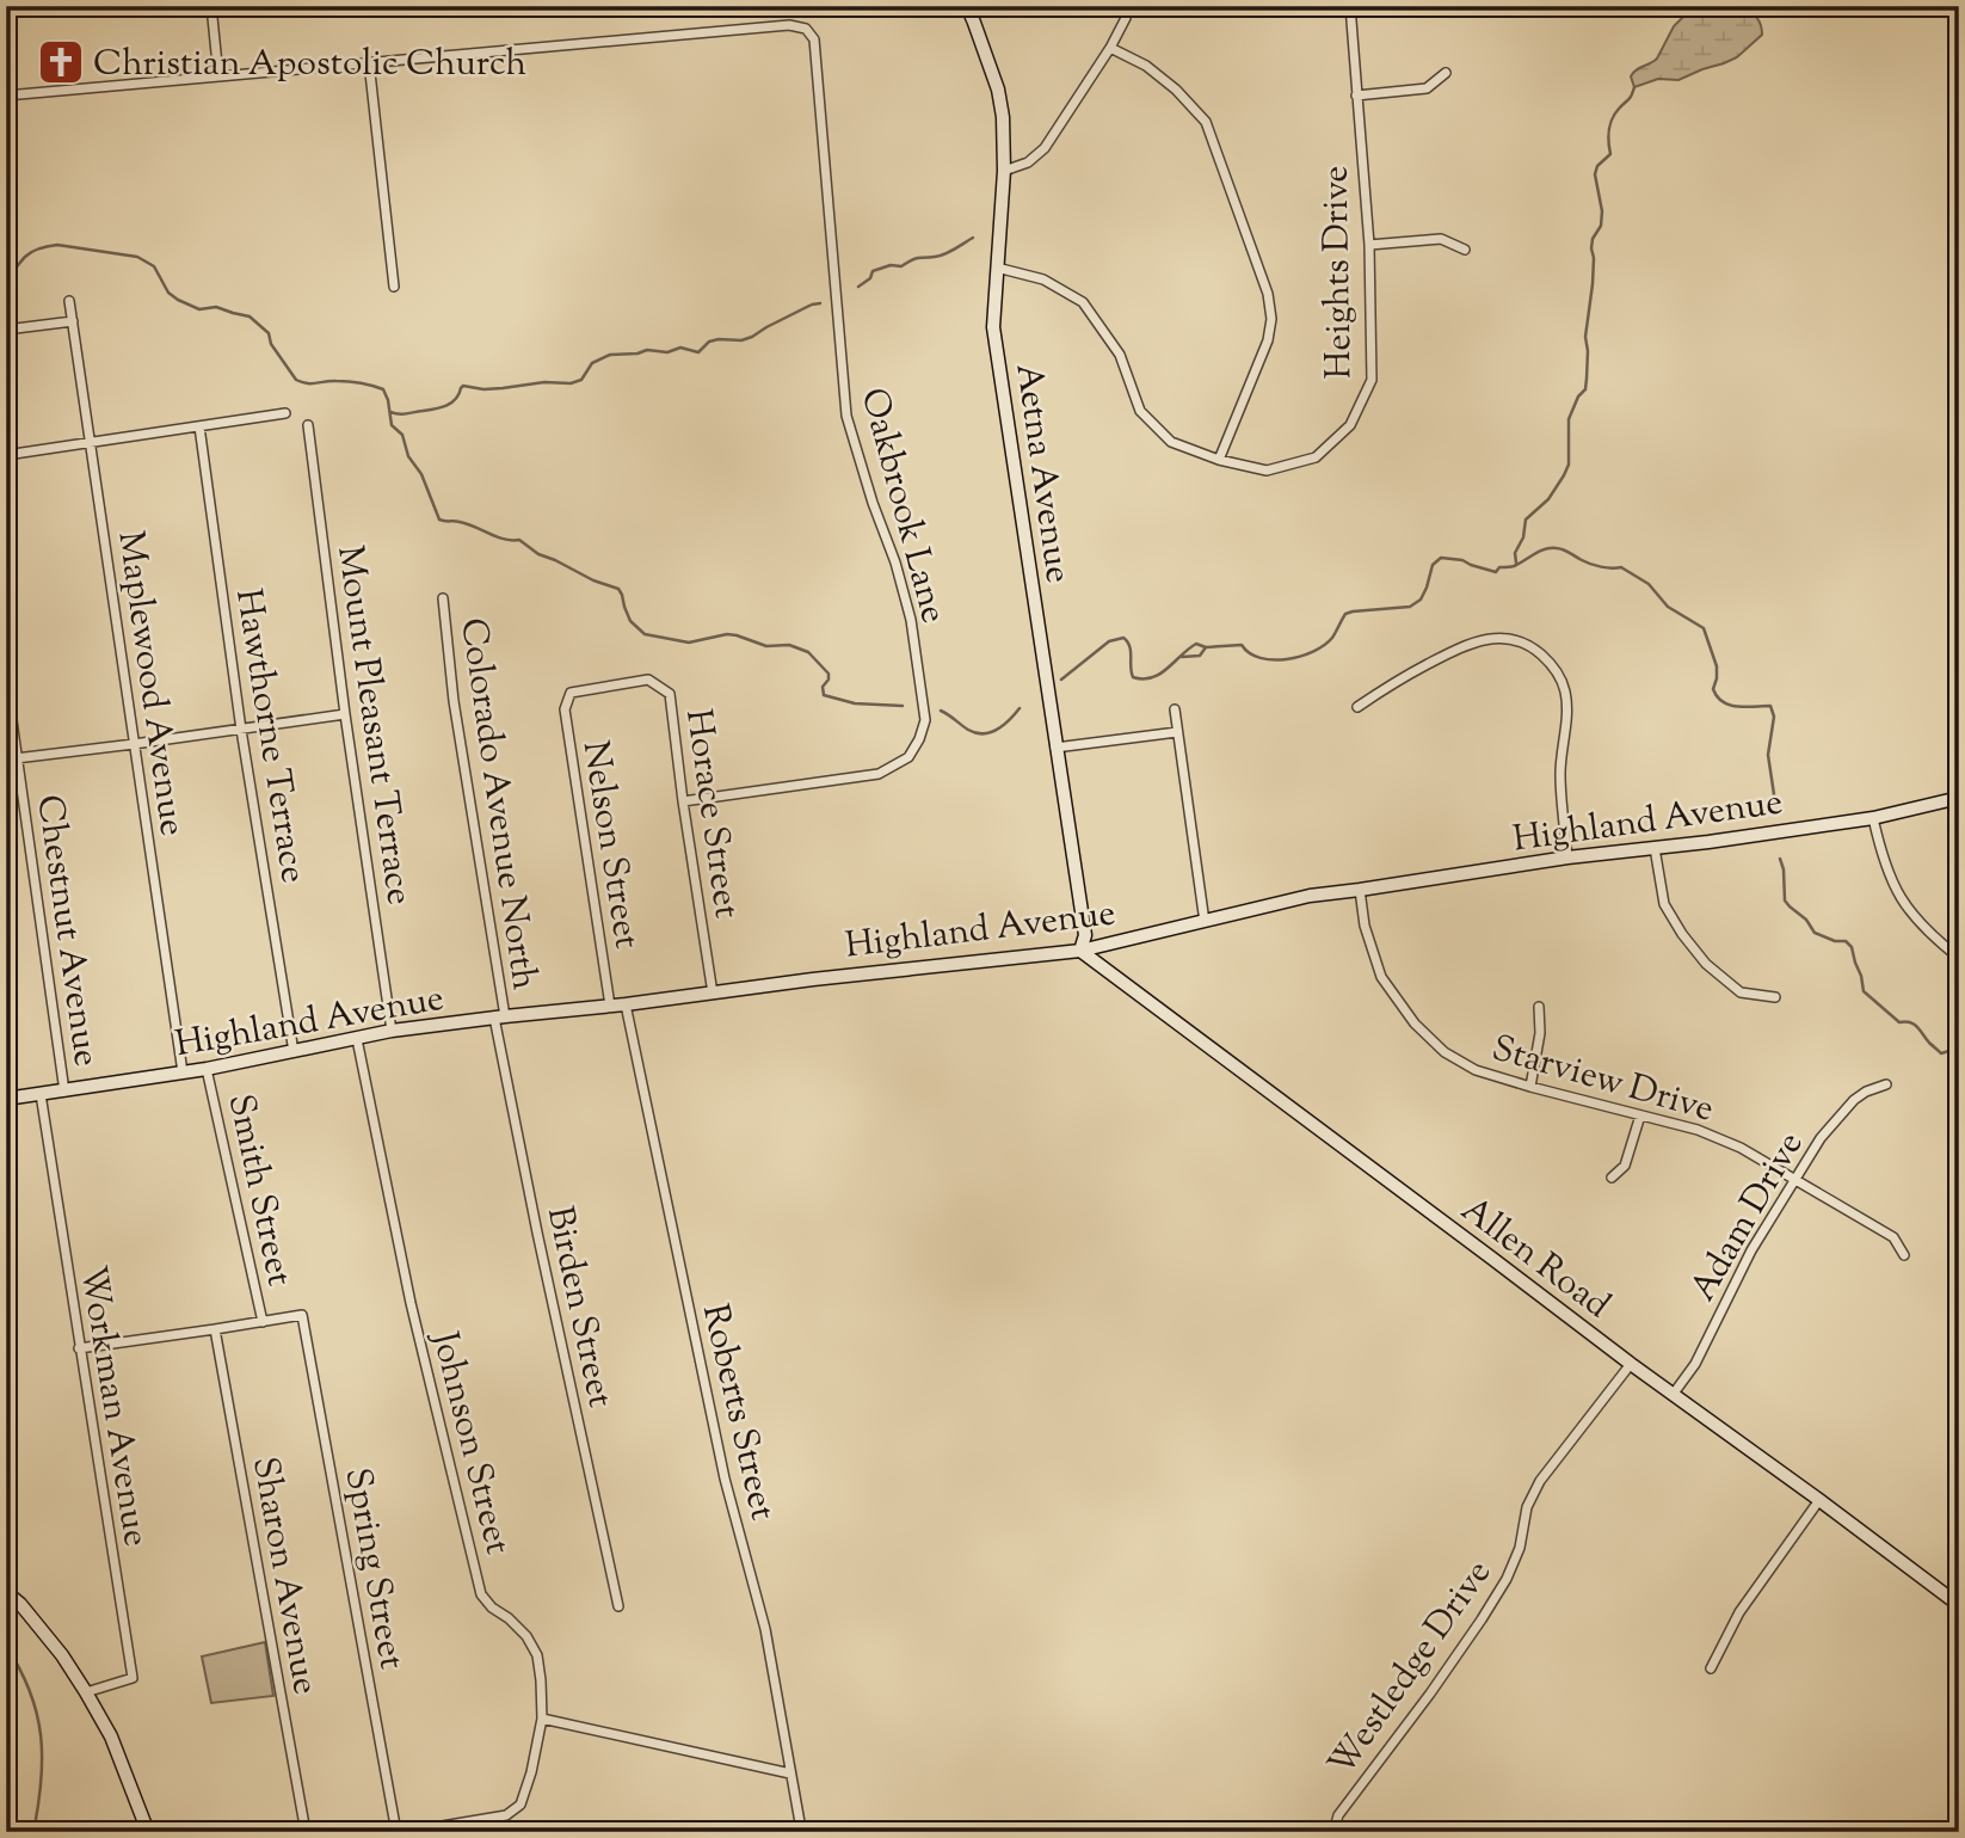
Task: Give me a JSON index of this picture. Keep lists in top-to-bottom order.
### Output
{
  "streets": {
    "street": [
      "Heights Drive",
      "Aetna Avenue",
      "Oakbrook Lane",
      "Maplewood Avenue",
      "Mount Pleasant Terrace",
      "Hawthorne Terrace",
      "Colorado Avenue North",
      "Horace Street",
      "Highland Avenue",
      "Nelson Street",
      "Chestnut Avenue",
      "Starview Drive",
      "Smith Street",
      "Adam Drive",
      "Allen Road",
      "Birden Street",
      "Workman Avenue",
      "Roberts Street",
      "Johnson Street",
      "Spring Street",
      "Sharon Avenue",
      "Westledge Drive"
    ]
  },
  "crossings": [
    ["Heights Drive", "Aetna Avenue"],
    ["Aetna Avenue", "Highland Avenue"],
    ["Aetna Avenue", "Allen Road"],
    ["Oakbrook Lane", "Horace Street"],
    ["Maplewood Avenue", "Highland Avenue"],
    ["Mount Pleasant Terrace", "Highland Avenue"],
    ["Hawthorne Terrace", "Highland Avenue"],
    ["Colorado Avenue North", "Highland Avenue"],
    ["Colorado Avenue North", "Birden Street"],
    ["Horace Street", "Highland Avenue"],
    ["Horace Street", "Nelson Street"],
    ["Highland Avenue", "Nelson Street"],
    ["Highland Avenue", "Chestnut Avenue"],
    ["Highland Avenue", "Starview Drive"],
    ["Highland Avenue", "Smith Street"],
    ["Highland Avenue", "Allen Road"],
    ["Highland Avenue", "Birden Street"],
    ["Highland Avenue", "Workman Avenue"],
    ["Highland Avenue", "Roberts Street"],
    ["Highland Avenue", "Johnson Street"],
    ["Starview Drive", "Adam Drive"],
    ["Smith Street", "Spring Street"],
    ["Adam Drive", "Allen Road"],
    ["Allen Road", "Westledge Drive"]
  ],
  "places": {
    "church": ["Christian Apostolic Church"]
  }
}
